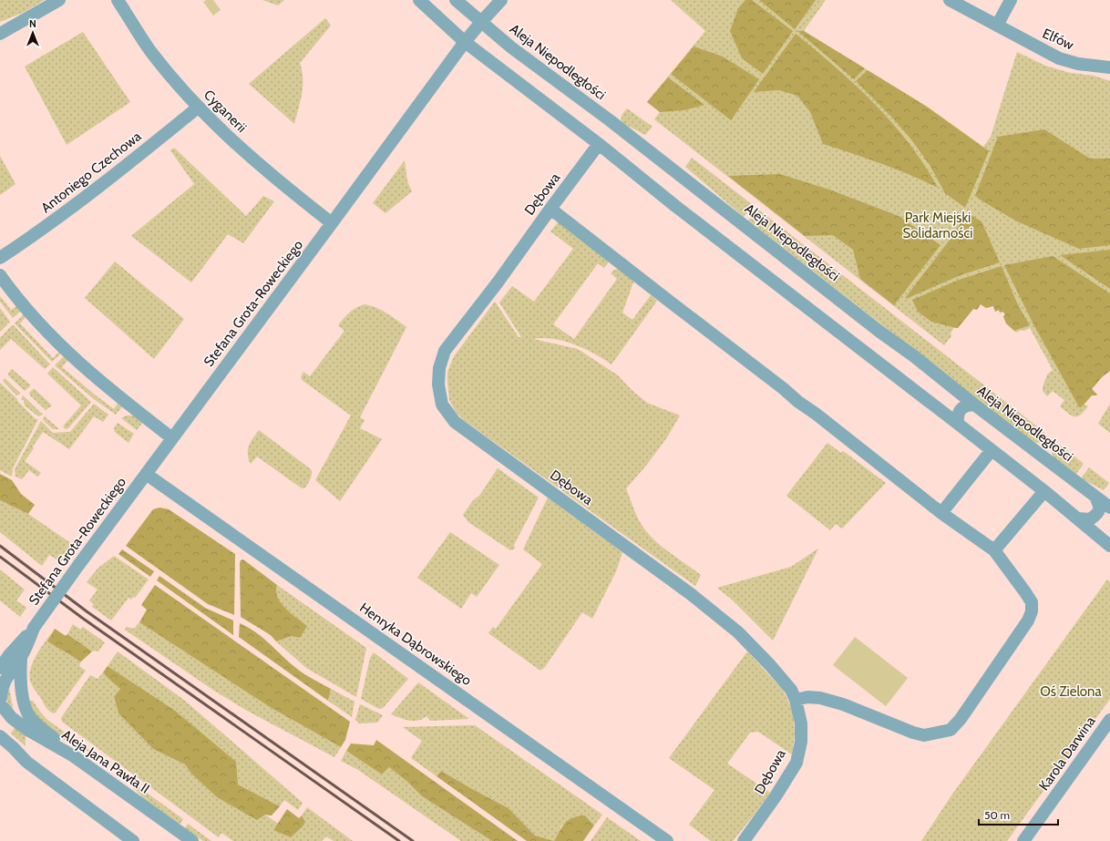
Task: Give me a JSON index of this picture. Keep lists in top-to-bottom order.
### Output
{
  "streets": {
    "street": [
      "Elfów",
      "Aleja Niepodległości",
      "Cyganerii",
      "Antoniego Czechowa",
      "Dębowa",
      "Stefana Grota-Roweckiego",
      "Henryka Dąbrowskiego",
      "Karola Darwina",
      "Aleja Jana Pawła II"
    ]
  },
  "crossings": [
    ["Aleja Niepodległości", "Stefana Grota-Roweckiego"],
    ["Cyganerii", "Antoniego Czechowa"],
    ["Cyganerii", "Stefana Grota-Roweckiego"],
    ["Stefana Grota-Roweckiego", "Henryka Dąbrowskiego"],
    ["Stefana Grota-Roweckiego", "Aleja Jana Pawła II"]
  ],
  "parks": ["Park Miejski Solidarności", "Oś Zielona"],
  "scale_bar": "50 m",
  "north": "top"
}
